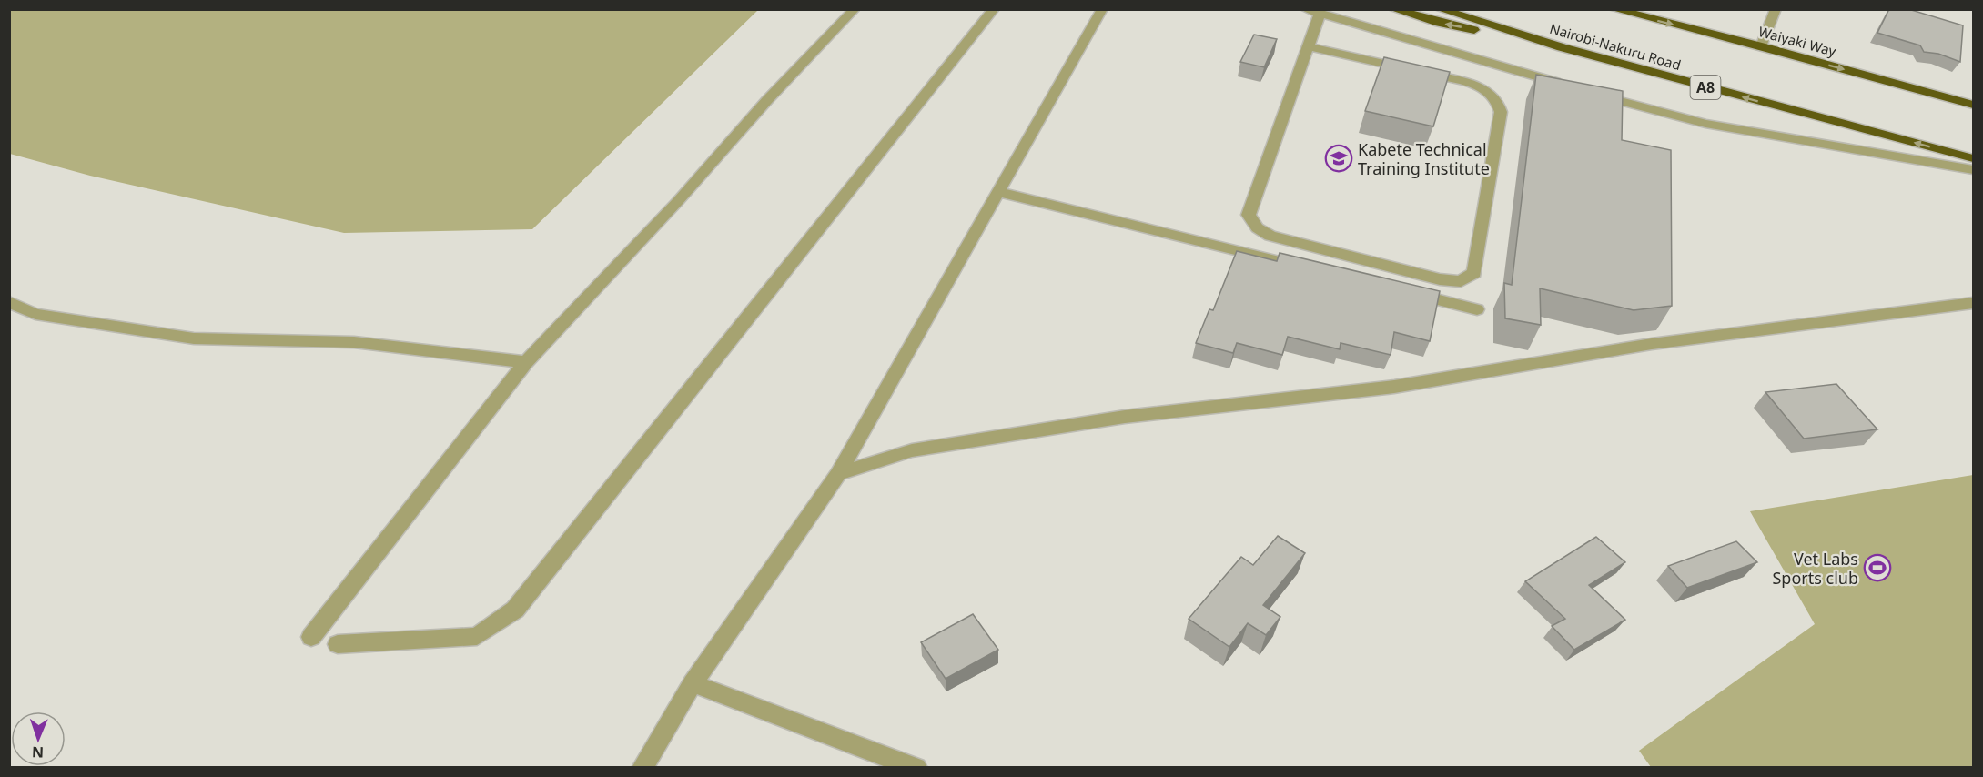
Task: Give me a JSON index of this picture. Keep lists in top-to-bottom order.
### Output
{
  "streets": {
    "highway": ["Waiyaki Way", "Nairobi-Nakuru Road", "A8"]
  },
  "one_way": ["Waiyaki Way", "Nairobi-Nakuru Road"],
  "places": {
    "school or university": ["Kabete Technical Training Institute"],
    "sports": ["Vet Labs Sports club"]
  },
  "north": "bottom"
}
